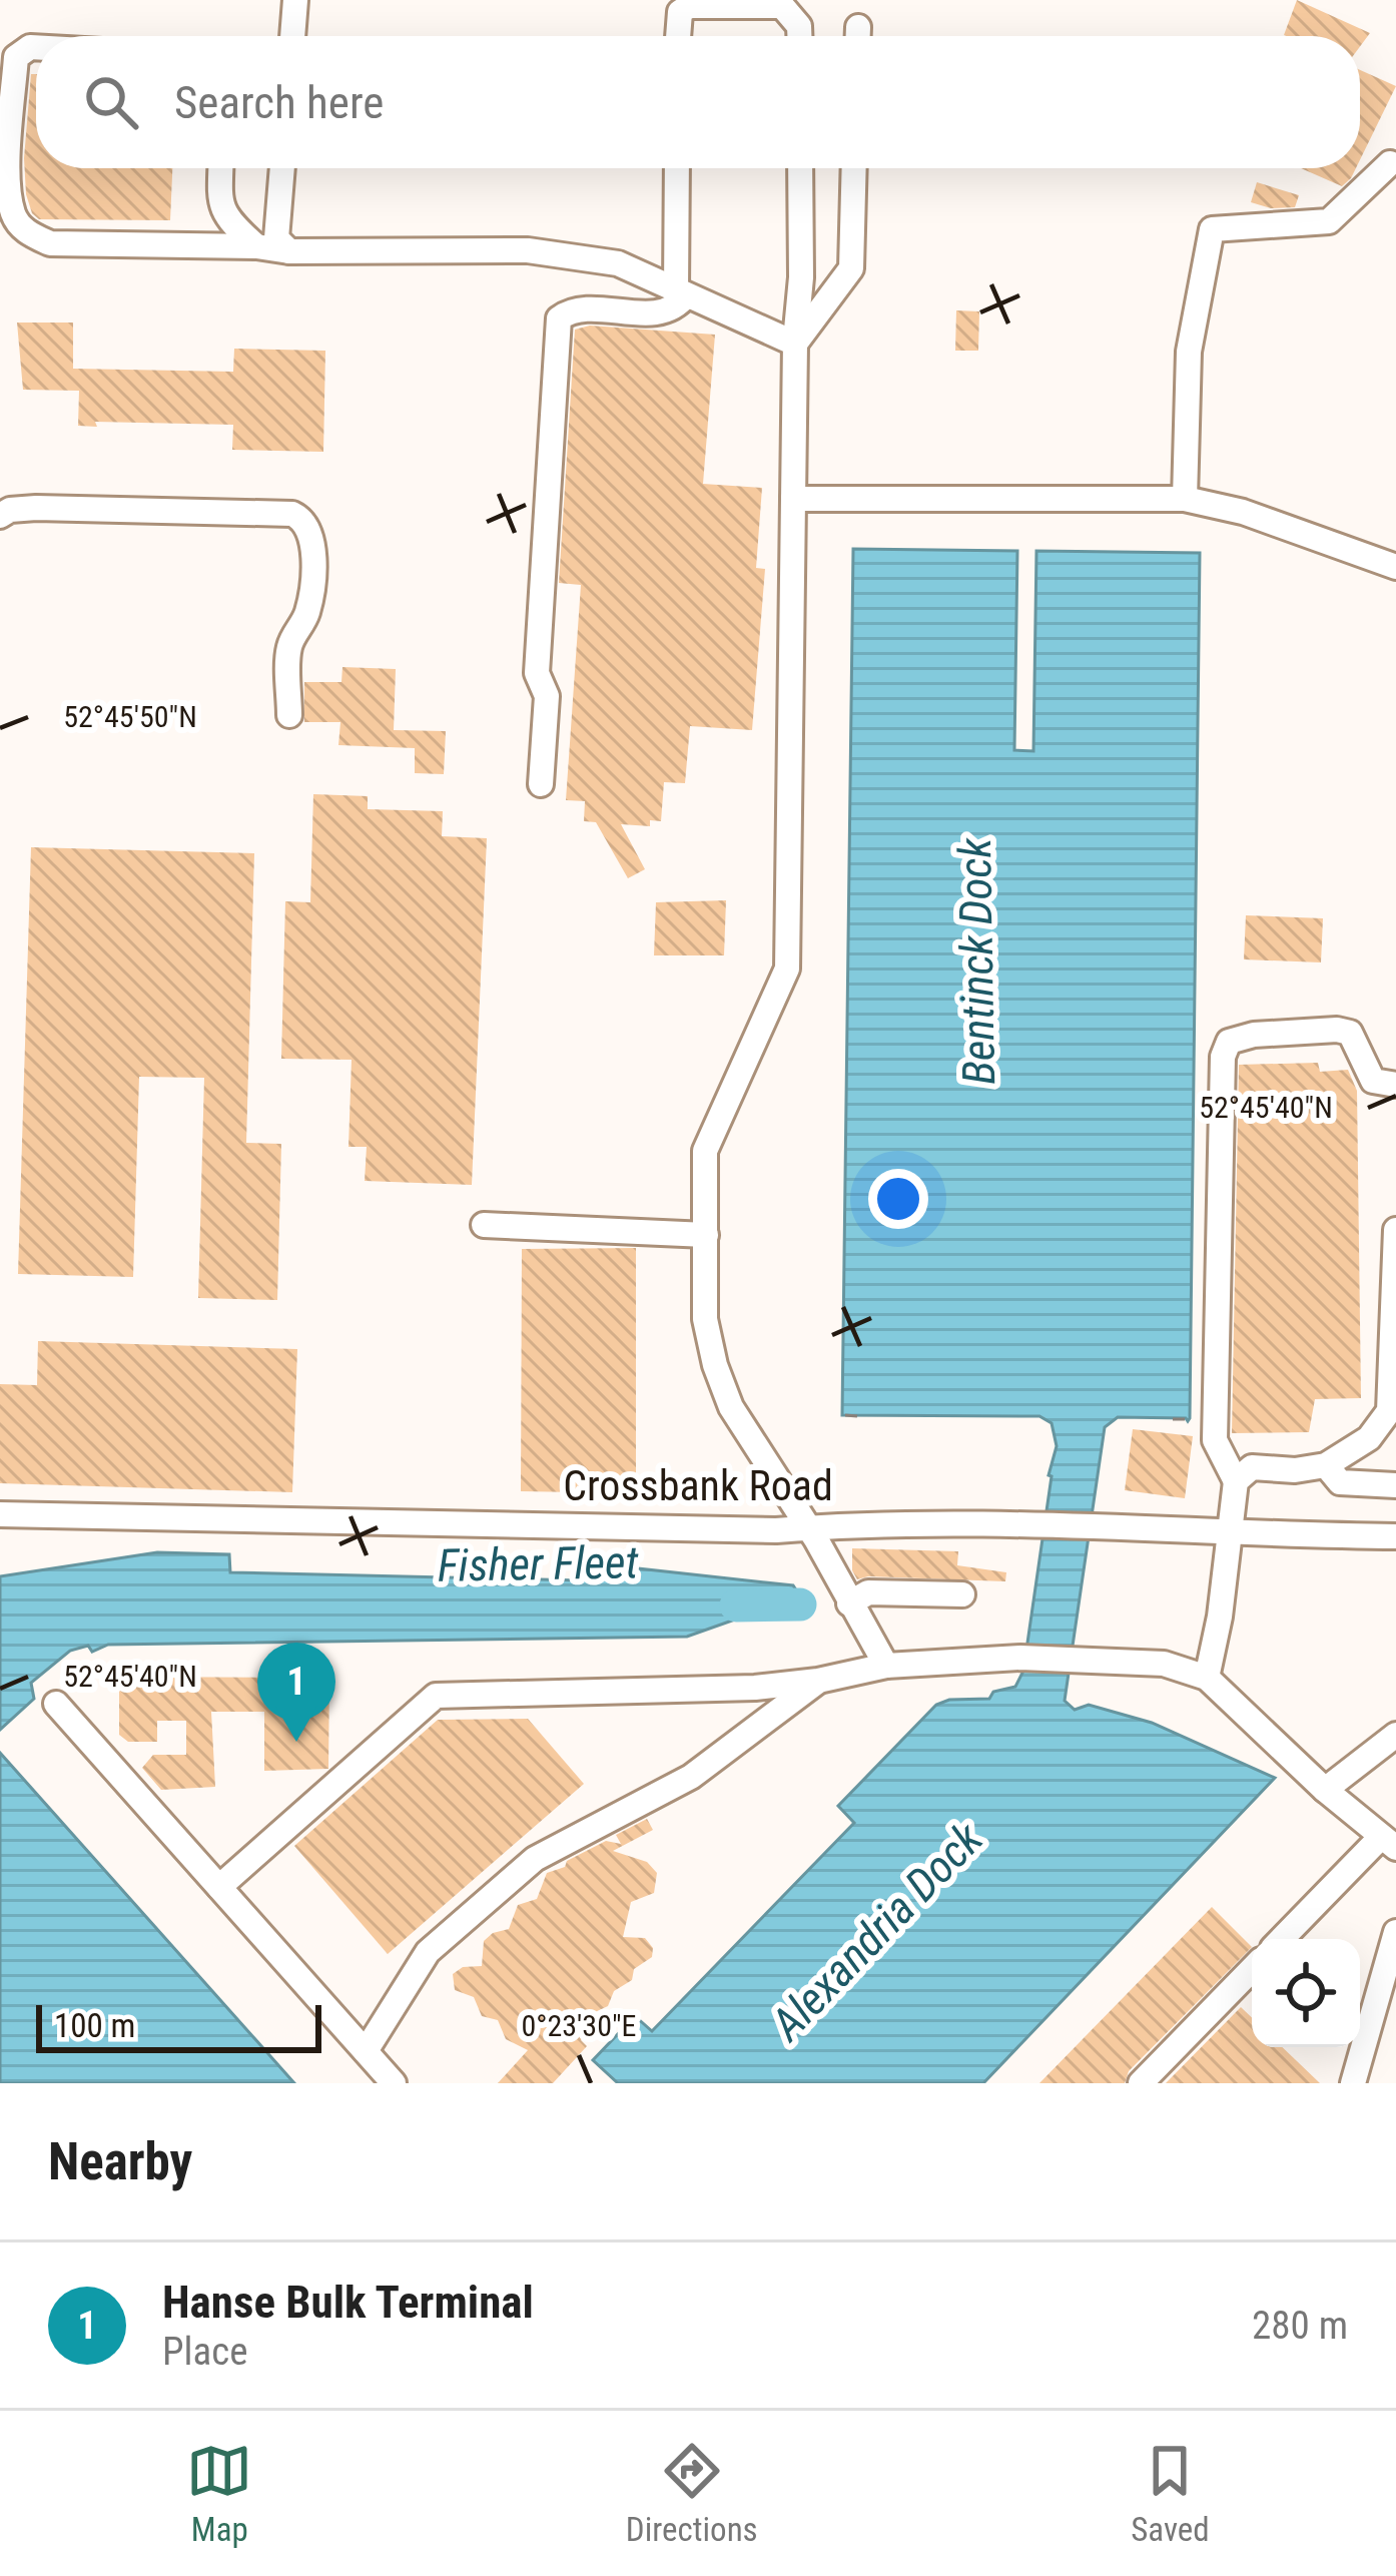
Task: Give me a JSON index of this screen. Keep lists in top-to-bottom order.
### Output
{
  "streets": {
    "street": ["Crossbank Road"]
  },
  "water": ["Bentinck Dock", "Fisher Fleet", "Alexandria Dock"],
  "scale_bar": "100 m",
  "page": {
    "search": "Search here",
    "pins": "1",
    "scale": "100 m",
    "heading": "Nearby",
    "list": [
      {
        "mark": "1",
        "name": "Hanse Bulk Terminal",
        "note": "Place",
        "value": "280 m"
      }
    ],
    "nav": ["Map", "Directions", "Saved"]
  },
  "coordinates": ["52°45'50\"N", "52°45'40\"N", "0°23'30\"E"]
}
